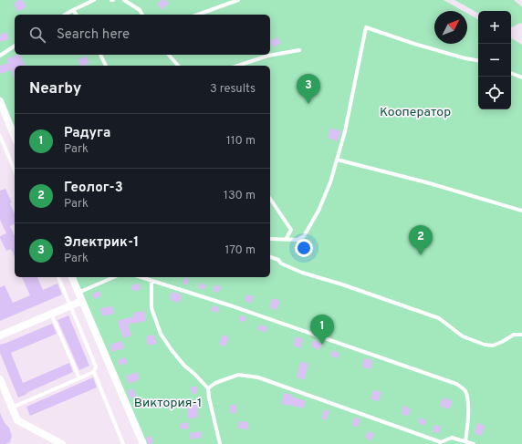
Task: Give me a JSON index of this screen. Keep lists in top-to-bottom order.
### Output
{
  "parks": ["Кооператор", "Виктория-1"],
  "north": "top right",
  "page": {
    "map_buttons": ["+", "−"],
    "search": "Search here",
    "heading": ["Nearby", "3 results"],
    "pins": ["3", "2", "1"],
    "list": [
      {
        "mark": "1",
        "name": "Радуга",
        "note": "Park",
        "value": "110 m"
      },
      {
        "mark": "2",
        "name": "Геолог-3",
        "note": "Park",
        "value": "130 m"
      },
      {
        "mark": "3",
        "name": "Электрик-1",
        "note": "Park",
        "value": "170 m"
      }
    ]
  }
}
